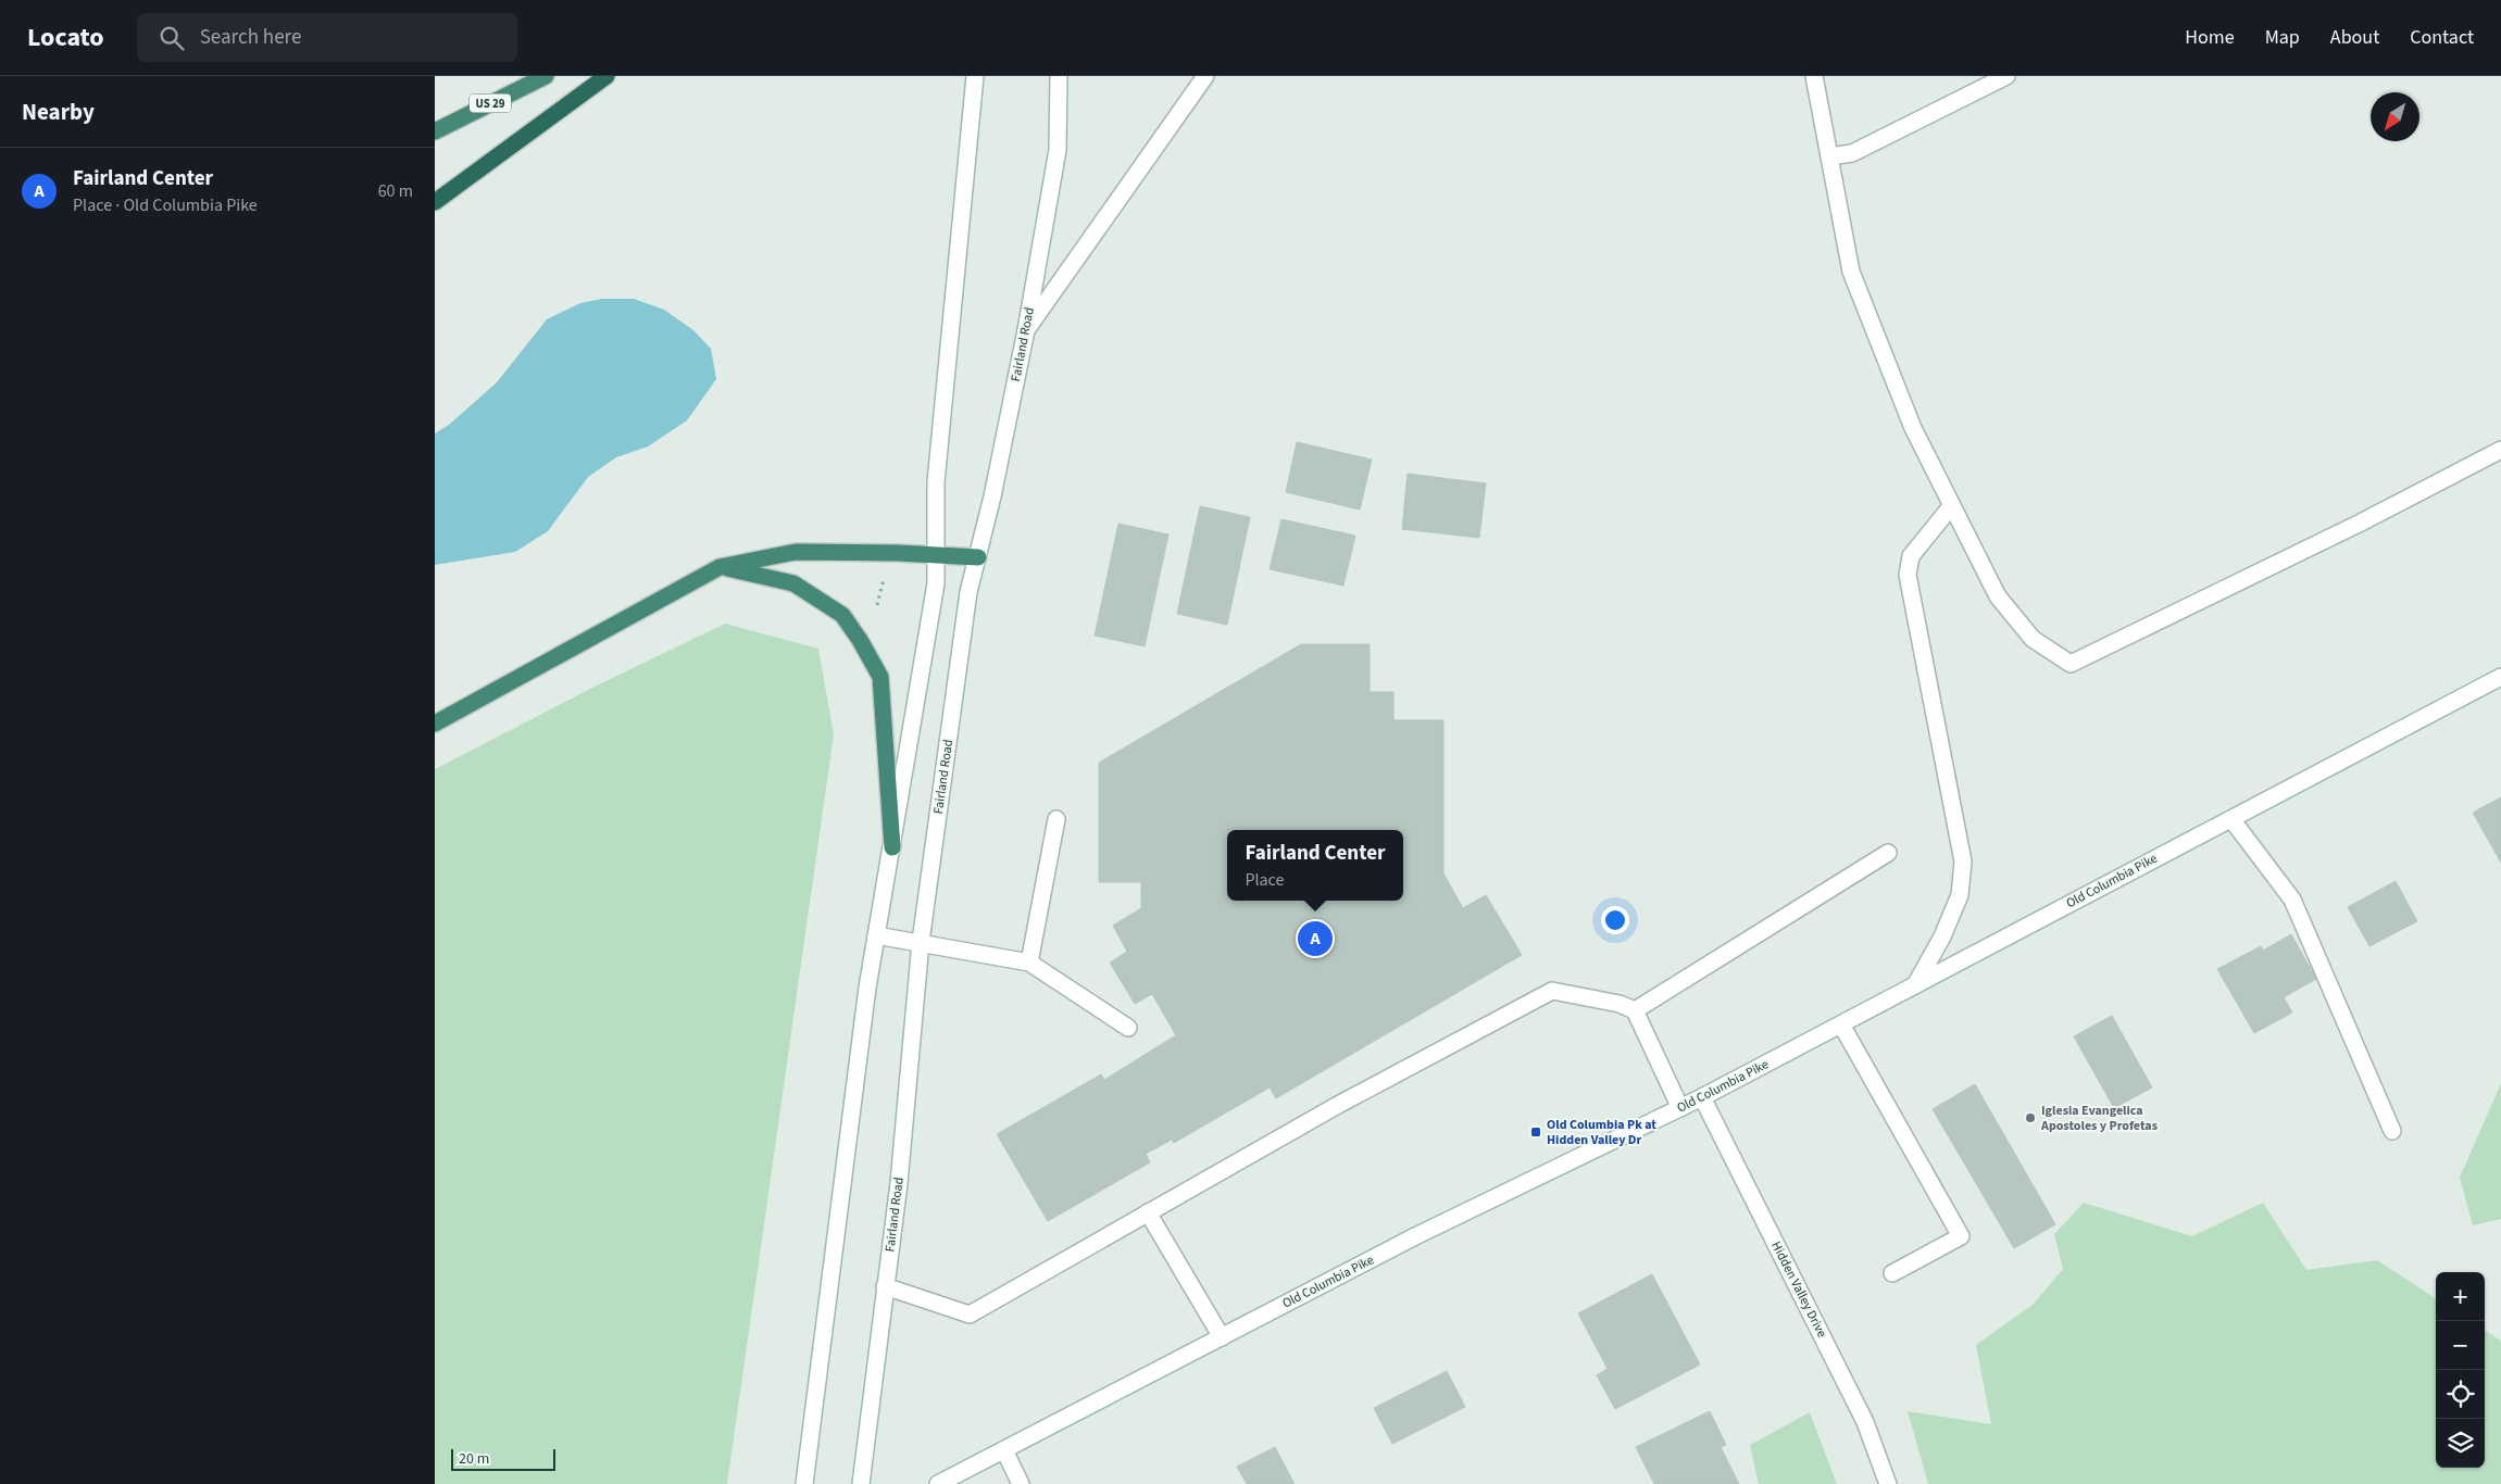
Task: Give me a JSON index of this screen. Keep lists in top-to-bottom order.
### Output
{
  "streets": {
    "highway": ["US 29"],
    "main road": ["Fairland Road", "Old Columbia Pike", "Hidden Valley Drive"]
  },
  "crossings": [
    ["Old Columbia Pike", "Hidden Valley Drive"]
  ],
  "places": {
    "other": ["Iglesia Evangelica Apostoles y Profetas"],
    "transit": ["Old Columbia Pk at Hidden Valley Dr"]
  },
  "scale_bar": "20 m",
  "north": "bottom left",
  "page": {
    "header": "Locato",
    "search": "Search here",
    "nav": [
      "Home",
      "Map",
      "About",
      "Contact"
    ],
    "heading": "Nearby",
    "list": [
      {
        "mark": "A",
        "name": "Fairland Center",
        "note": "Place · Old Columbia Pike",
        "value": "60 m"
      }
    ],
    "popup": ["Fairland Center", "Place"],
    "pins": "A",
    "map_buttons": ["+", "−"],
    "scale": "20 m"
  }
}
